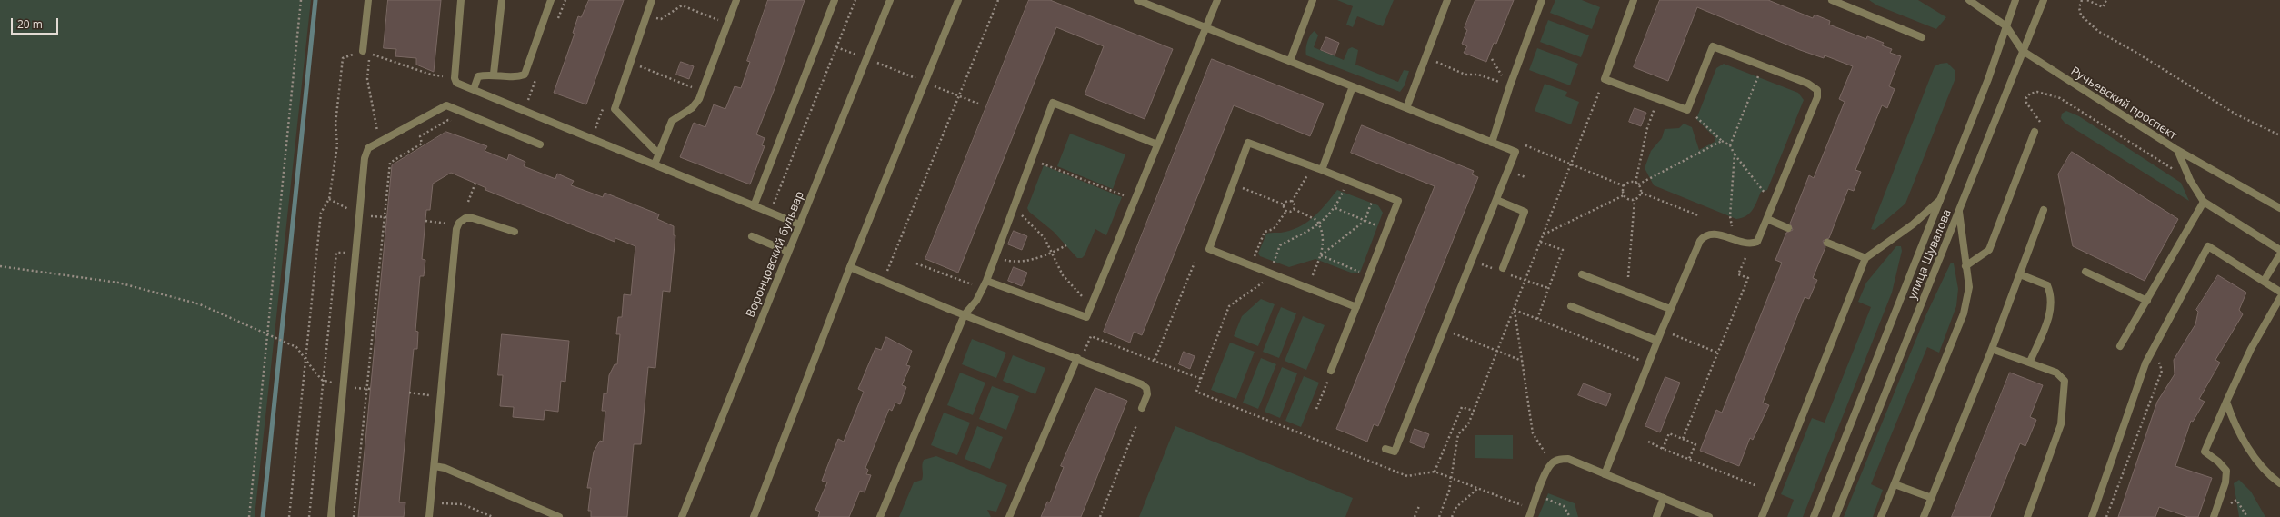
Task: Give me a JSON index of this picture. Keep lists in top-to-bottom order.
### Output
{
  "streets": {
    "street": ["Ручьевский проспект", "Воронцовский бульвар", "улица Шувалова"]
  },
  "crossings": [
    ["Ручьевский проспект", "улица Шувалова"]
  ],
  "scale_bar": "20 m"
}
